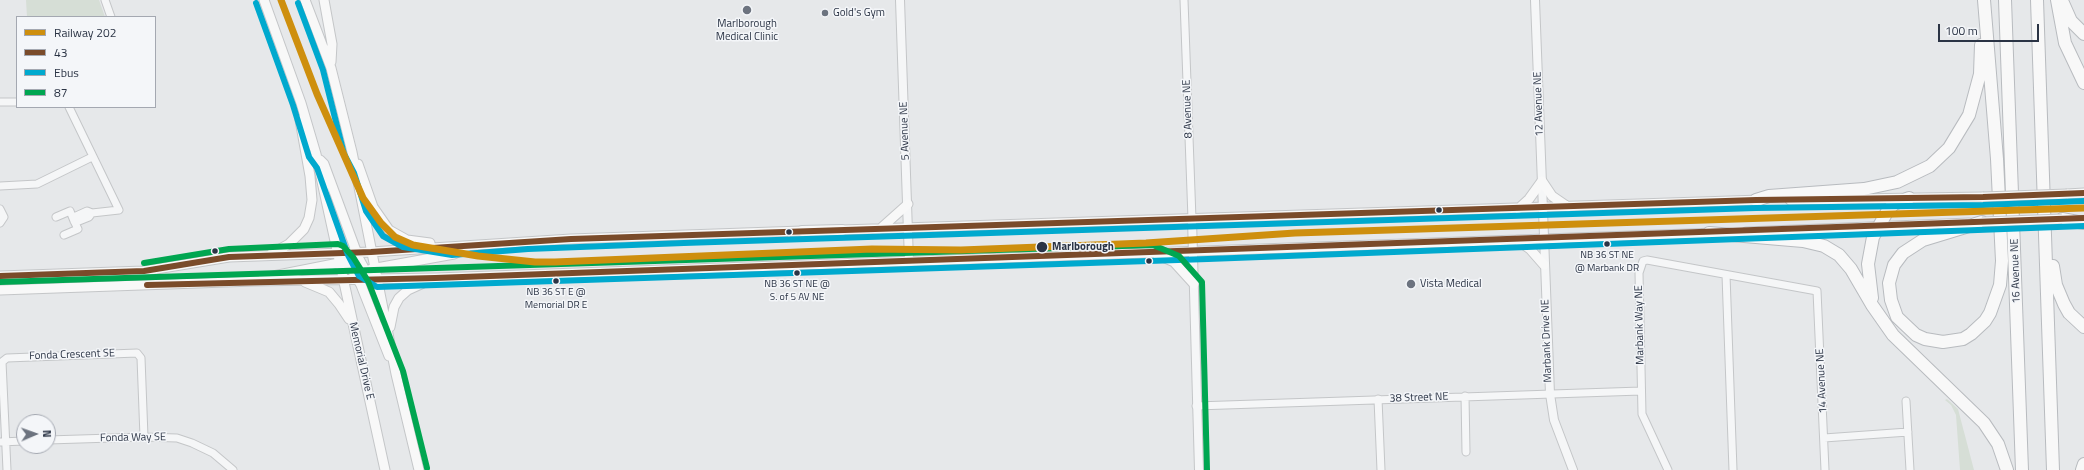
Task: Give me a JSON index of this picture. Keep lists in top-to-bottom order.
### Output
{
  "streets": {
    "highway": ["16 Avenue NE"],
    "main road": ["Memorial Drive E"],
    "street": [
      "12 Avenue NE",
      "8 Avenue NE",
      "5 Avenue NE",
      "Marbank Way NE",
      "Marbank Drive NE",
      "Fonda Crescent SE",
      "14 Avenue NE",
      "38 Street NE",
      "Fonda Way SE"
    ]
  },
  "crossings": [
    ["12 Avenue NE", "Marbank Drive NE"],
    ["Marbank Way NE", "14 Avenue NE"],
    ["Marbank Way NE", "38 Street NE"],
    ["Marbank Drive NE", "38 Street NE"],
    ["Fonda Crescent SE", "Fonda Way SE"]
  ],
  "places": [
    "Marlborough Medical Clinic",
    "Gold's Gym",
    "NB 36 ST NE @ Marbank DR",
    "Marlborough",
    "NB 36 ST NE @ S. of 5 AV NE",
    "NB 36 ST E @ Memorial DR E",
    "Vista Medical"
  ],
  "lines": [
    "rail line 202",
    "transit line Ebus",
    "transit line 43",
    "transit line 87"
  ],
  "legend": [
    "Railway 202",
    "43",
    "Ebus",
    "87"
  ],
  "scale_bar": "100 m",
  "north": "right"
}
